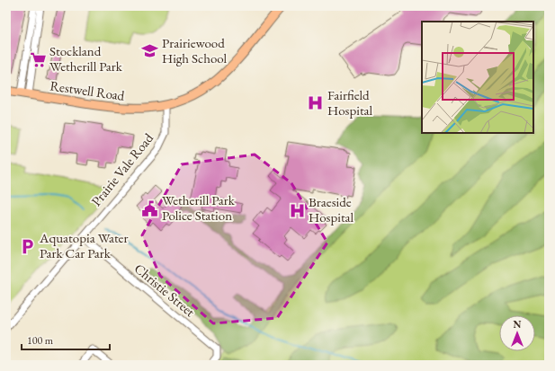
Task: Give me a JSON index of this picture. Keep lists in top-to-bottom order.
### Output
{
  "streets": {
    "main road": ["Restwell Road"],
    "street": ["Prairie Vale Road", "Christie Street"]
  },
  "crossings": [
    ["Restwell Road", "Prairie Vale Road"],
    ["Prairie Vale Road", "Christie Street"]
  ],
  "places": {
    "school or university": ["Prairiewood High School"],
    "supermarket": ["Stockland Wetherill Park"],
    "hospital": ["Fairfield Hospital", "Braeside Hospital"],
    "public building": ["Wetherill Park Police Station"],
    "parking": ["Aquatopia Water Park Car Park"]
  },
  "scale_bar": "100 m",
  "north": "top"
}
